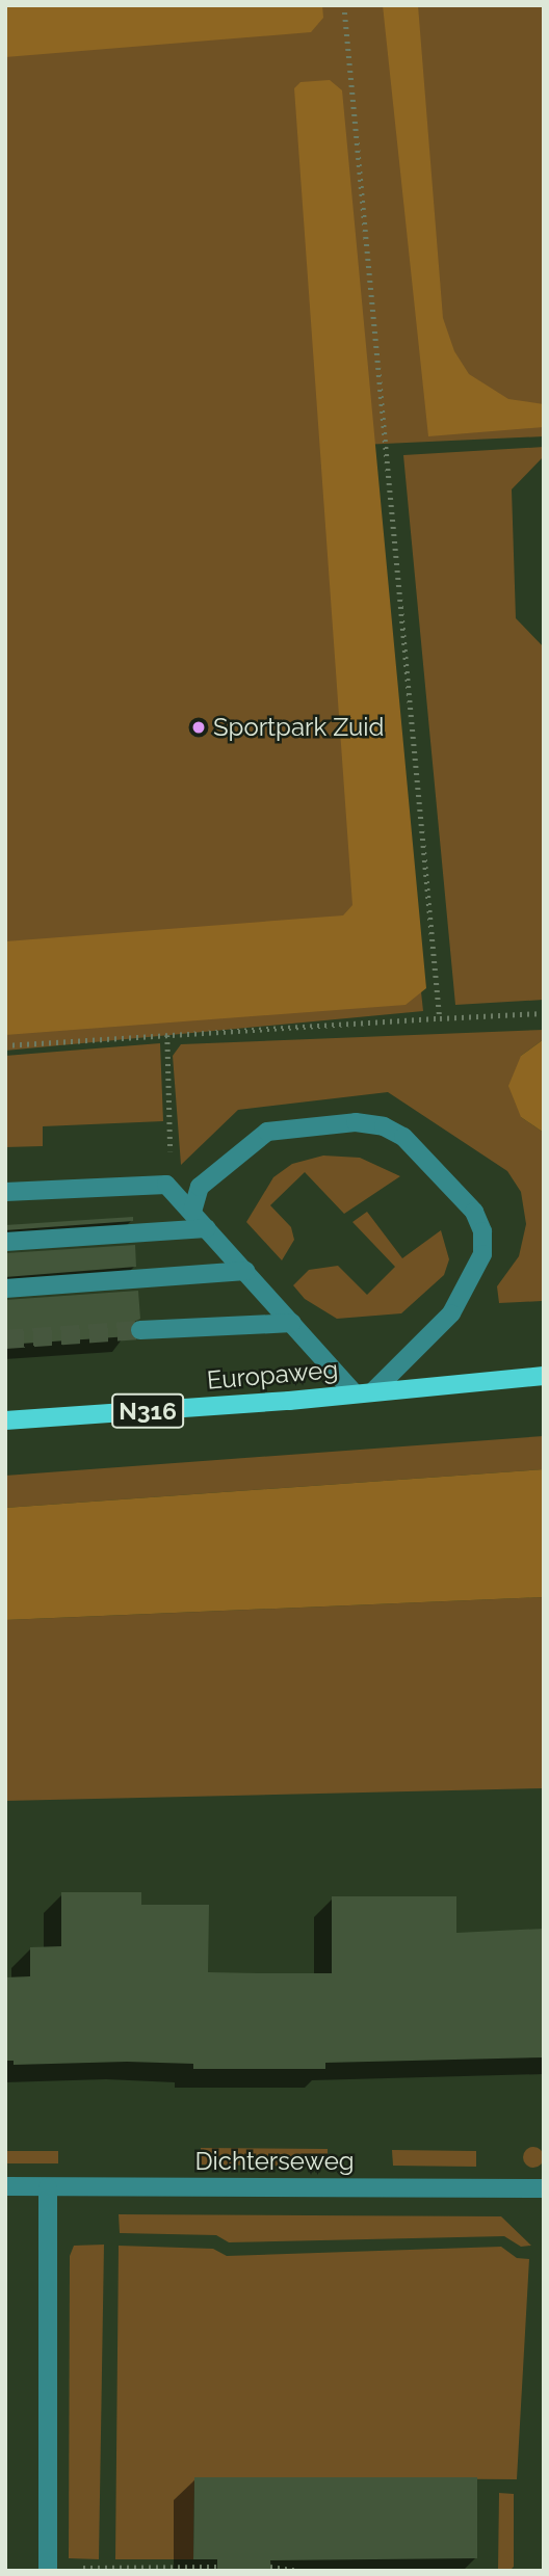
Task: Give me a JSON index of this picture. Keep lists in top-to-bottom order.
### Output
{
  "streets": {
    "main road": ["Europaweg", "N316"],
    "street": ["Dichterseweg"]
  },
  "places": ["Sportpark Zuid"]
}
